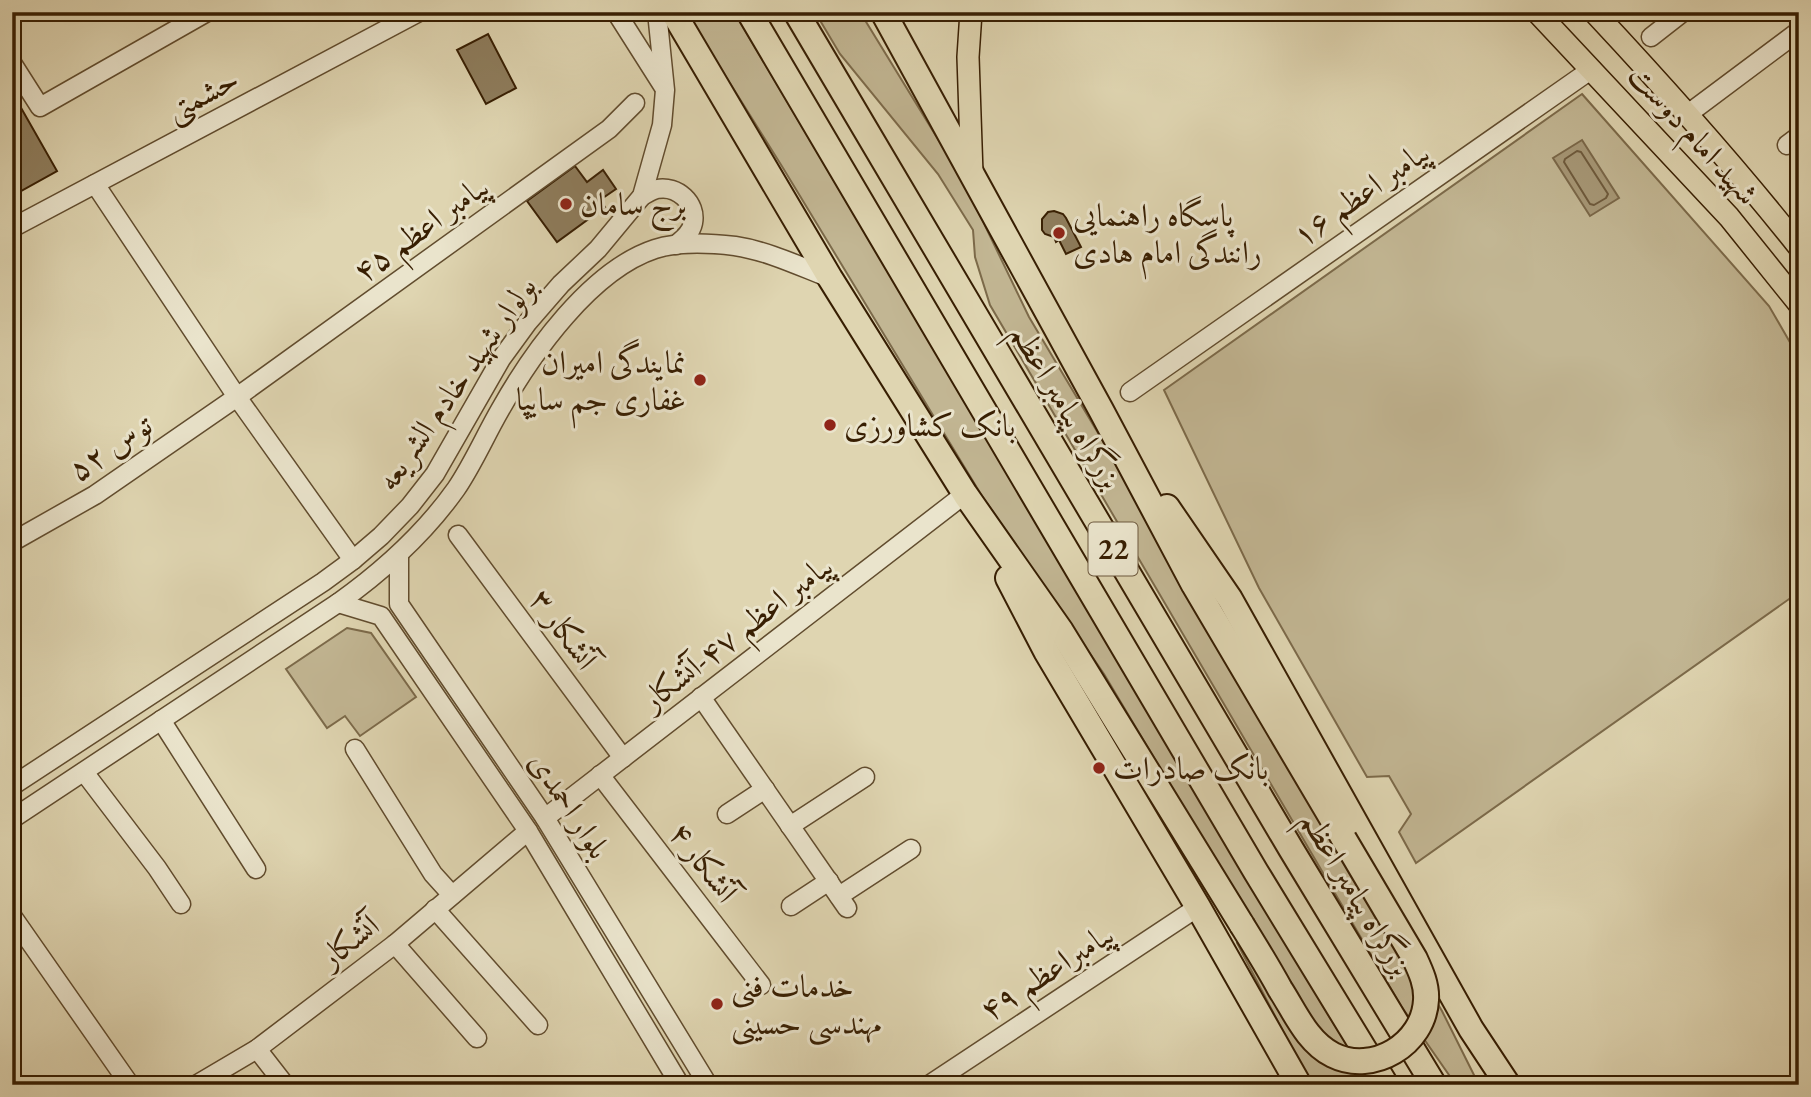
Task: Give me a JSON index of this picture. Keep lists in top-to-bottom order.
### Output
{
  "streets": {
    "highway": ["بزرگراه پیامبر اعظم", "22"],
    "main road": ["شهید امام دوست"],
    "street": [
      "حشمتی",
      "پیامبر اعظم ۱۶",
      "پیامبر اعظم ۴۵",
      "بولوار شهید خادم الشریعه",
      "توس ۵۲",
      "آتشکار ۳",
      "پیامبر اعظم ۴۷-آتشکار",
      "بلوار احمدی",
      "آتشکار ۴",
      "آتشکار",
      "پیامبراعظم ۴۹"
    ]
  },
  "crossings": [
    ["شهید امام دوست", "پیامبر اعظم ۱۶"],
    ["پیامبر اعظم ۴۵", "توس ۵۲"],
    ["آتشکار ۳", "پیامبر اعظم ۴۷-آتشکار"],
    ["پیامبر اعظم ۴۷-آتشکار", "بلوار احمدی"],
    ["پیامبر اعظم ۴۷-آتشکار", "آتشکار ۴"],
    ["بلوار احمدی", "آتشکار"]
  ],
  "places": [
    "برج سامان",
    "پاسگاه راهنمایی رانندگی امام هادی",
    "نمایندگی امیران غفاری جم سایپا",
    "بانک کشاورزی",
    "بانک صادرات",
    "خدمات فنی مهندسی حسینی"
  ]
}
